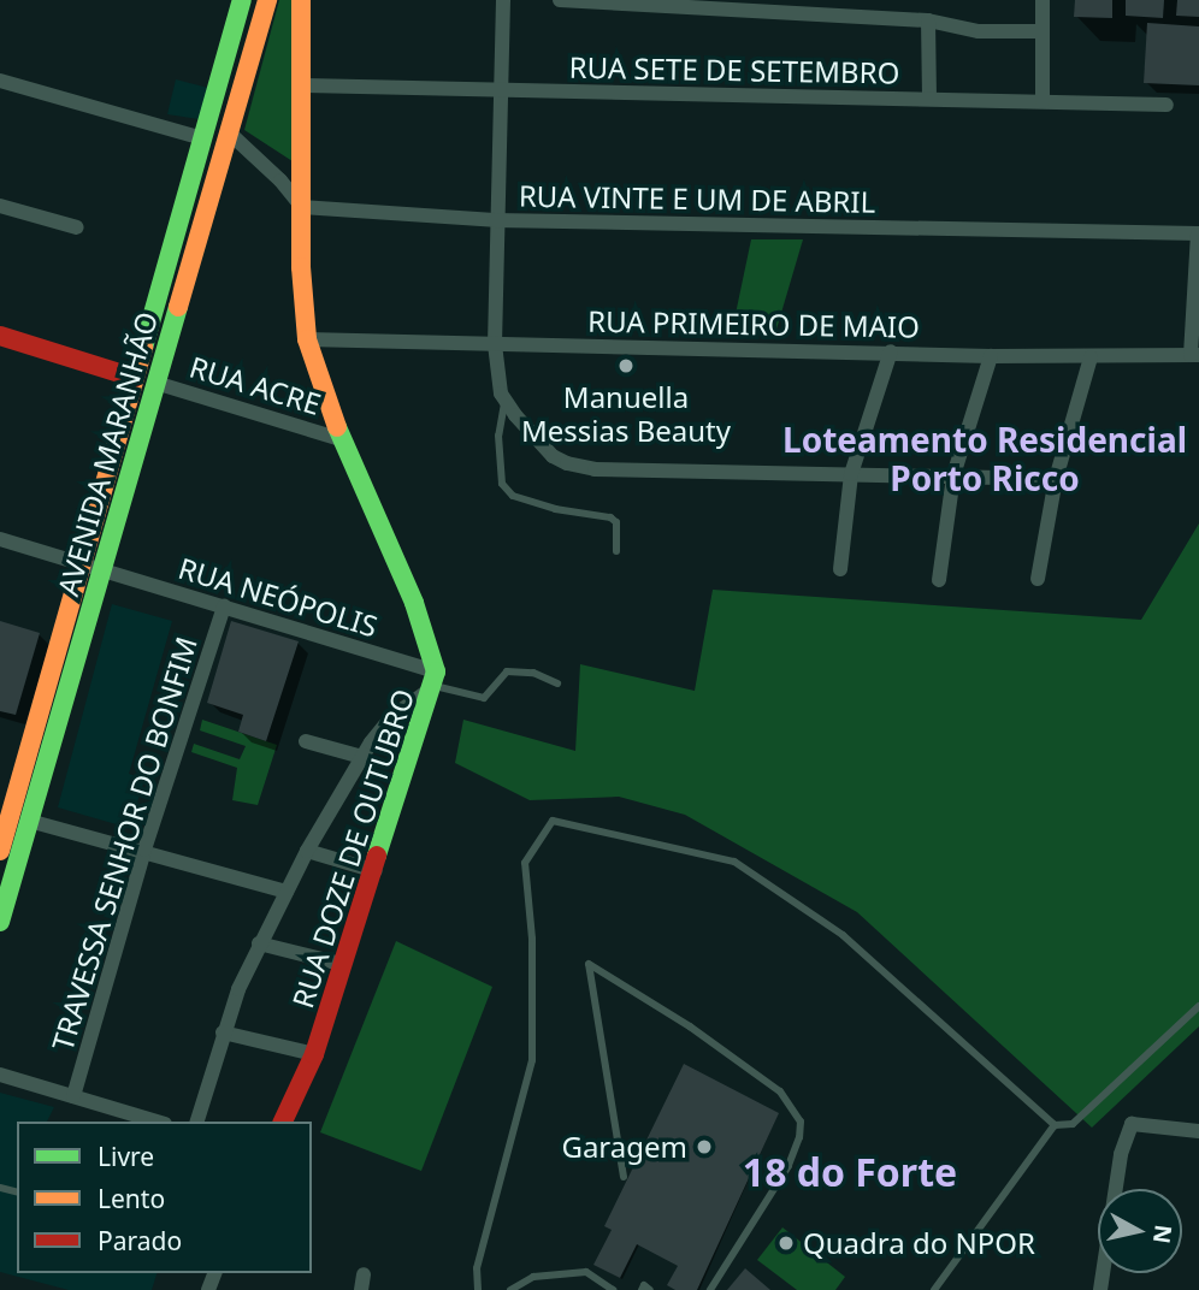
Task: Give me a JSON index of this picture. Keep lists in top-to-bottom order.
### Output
{
  "streets": {
    "main road": ["RUA ACRE", "AVENIDA MARANHÃO", "RUA DOZE DE OUTUBRO"],
    "street": [
      "RUA SETE DE SETEMBRO",
      "RUA VINTE E UM DE ABRIL",
      "RUA PRIMEIRO DE MAIO",
      "RUA NEÓPOLIS",
      "TRAVESSA SENHOR DO BONFIM"
    ]
  },
  "crossings": [
    ["RUA SETE DE SETEMBRO", "RUA DOZE DE OUTUBRO"],
    ["RUA VINTE E UM DE ABRIL", "RUA DOZE DE OUTUBRO"],
    ["RUA PRIMEIRO DE MAIO", "RUA DOZE DE OUTUBRO"],
    ["RUA ACRE", "AVENIDA MARANHÃO"],
    ["RUA ACRE", "RUA DOZE DE OUTUBRO"],
    ["AVENIDA MARANHÃO", "RUA NEÓPOLIS"],
    ["RUA NEÓPOLIS", "TRAVESSA SENHOR DO BONFIM"],
    ["RUA NEÓPOLIS", "RUA DOZE DE OUTUBRO"]
  ],
  "districts": ["Loteamento Residencial Porto Ricco", "18 do Forte"],
  "places": ["Manuella Messias Beauty", "Garagem", "Quadra do NPOR"],
  "legend": ["Livre", "Lento", "Parado"],
  "north": "right"
}
